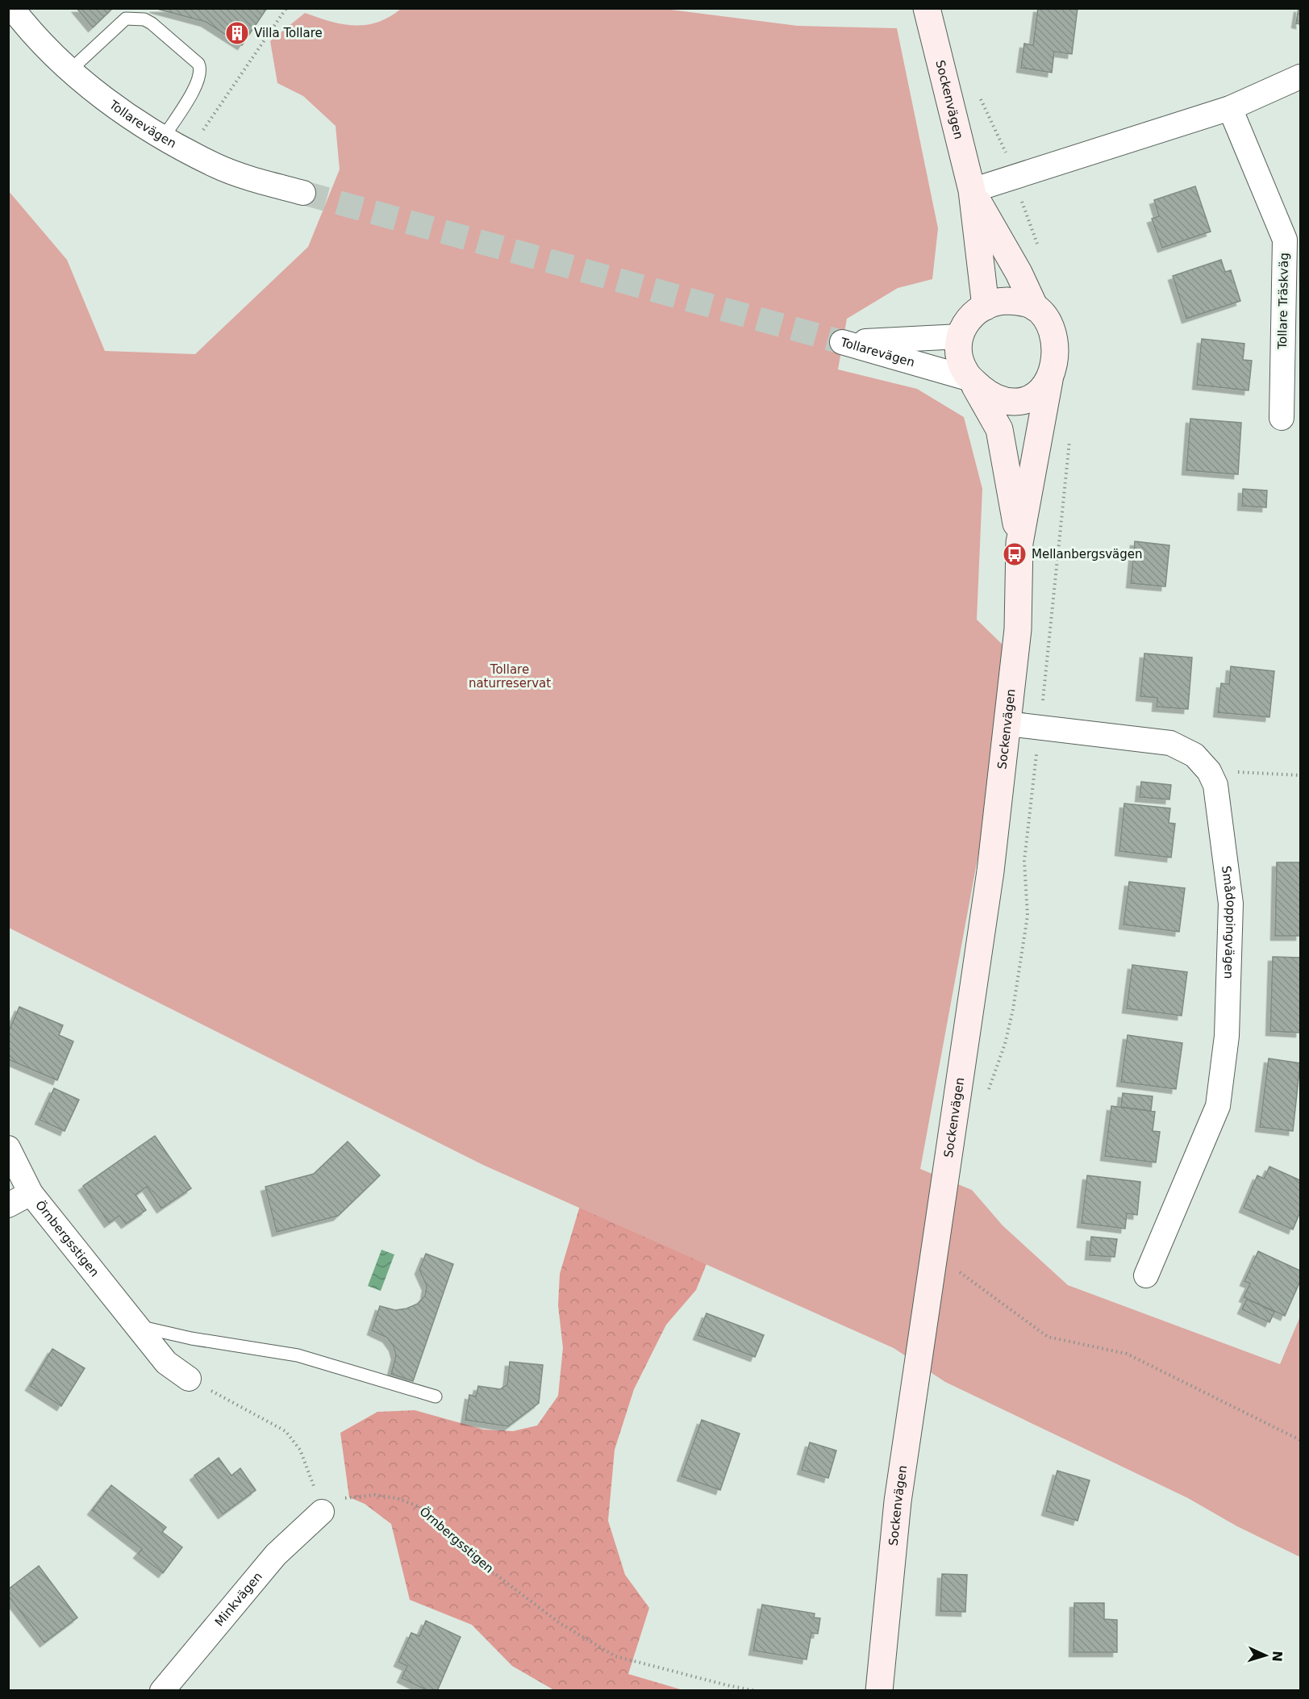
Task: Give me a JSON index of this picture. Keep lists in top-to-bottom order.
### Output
{
  "streets": {
    "street": [
      "Sockenvägen",
      "Tollarevägen",
      "Tollare Träskväg",
      "Smådoppingvägen",
      "Örnbergsstigen",
      "Minkvägen"
    ]
  },
  "crossings": [
    ["Sockenvägen", "Tollarevägen"],
    ["Sockenvägen", "Smådoppingvägen"],
    ["Örnbergsstigen", "Minkvägen"]
  ],
  "parks": ["Tollare naturreservat"],
  "places": {
    "building": ["Villa Tollare"],
    "bus stop": ["Mellanbergsvägen"]
  },
  "north": "right"
}
